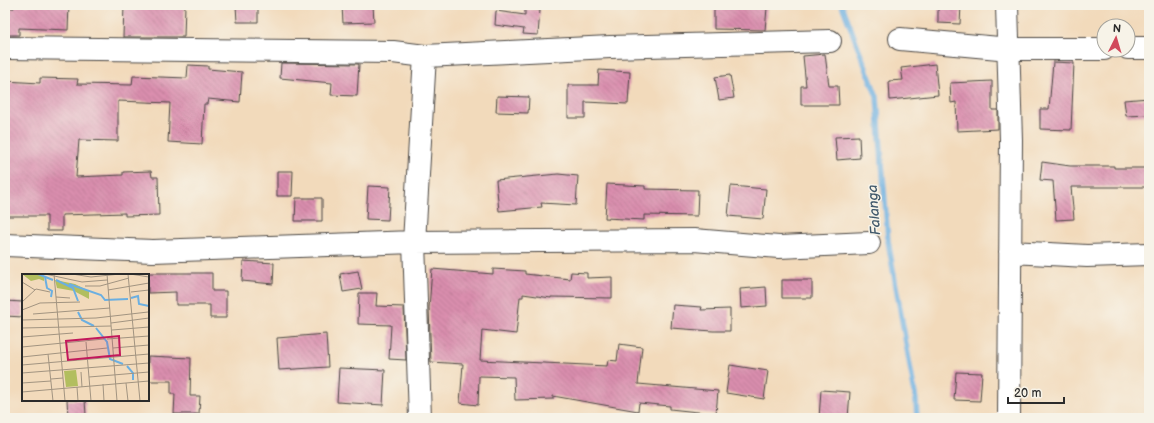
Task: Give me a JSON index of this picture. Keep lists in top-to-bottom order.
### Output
{
  "water": ["Falanga"],
  "scale_bar": "20 m",
  "north": "top"
}
